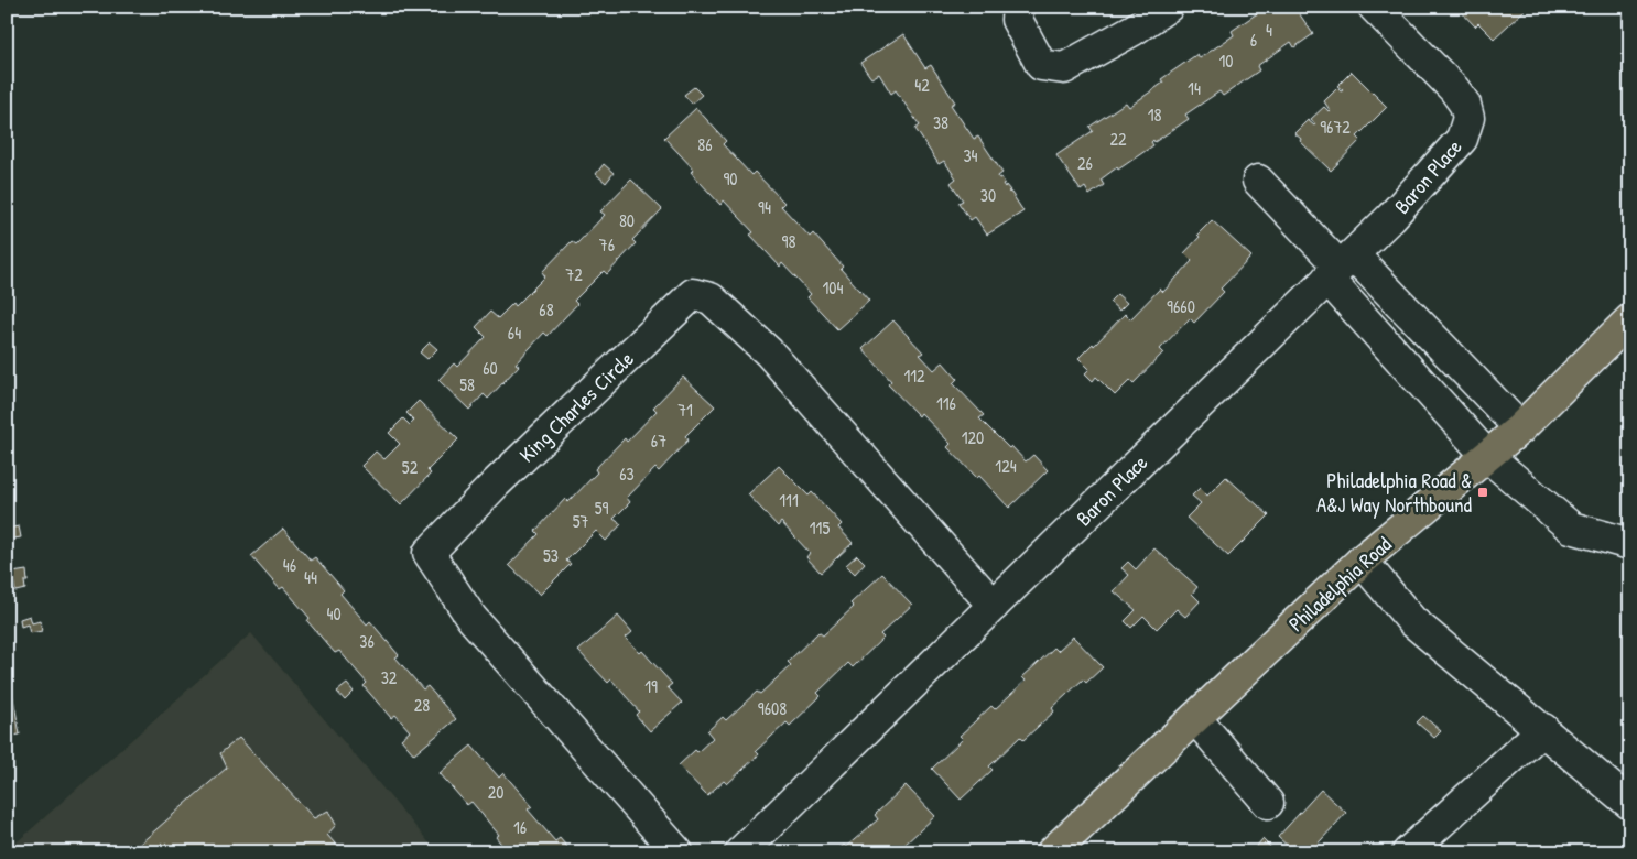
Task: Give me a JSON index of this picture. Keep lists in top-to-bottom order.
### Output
{
  "streets": {
    "main road": ["Philadelphia Road"],
    "street": ["Baron Place", "King Charles Circle"]
  },
  "crossings": [
    ["Baron Place", "King Charles Circle"]
  ],
  "places": {
    "transit": ["Philadelphia Road & A&J Way Northbound"]
  },
  "house_numbers": [
    "4",
    "6",
    "10",
    "42",
    "14",
    "18",
    "38",
    "9672",
    "22",
    "86",
    "34",
    "26",
    "90",
    "30",
    "94",
    "80",
    "98",
    "76",
    "72",
    "104",
    "9660",
    "68",
    "64",
    "60",
    "112",
    "58",
    "116",
    "71",
    "120",
    "67",
    "124",
    "52",
    "63",
    "111",
    "59",
    "57",
    "115",
    "53",
    "46",
    "44",
    "40",
    "36",
    "32",
    "19",
    "28",
    "9608",
    "20",
    "16"
  ]
}
